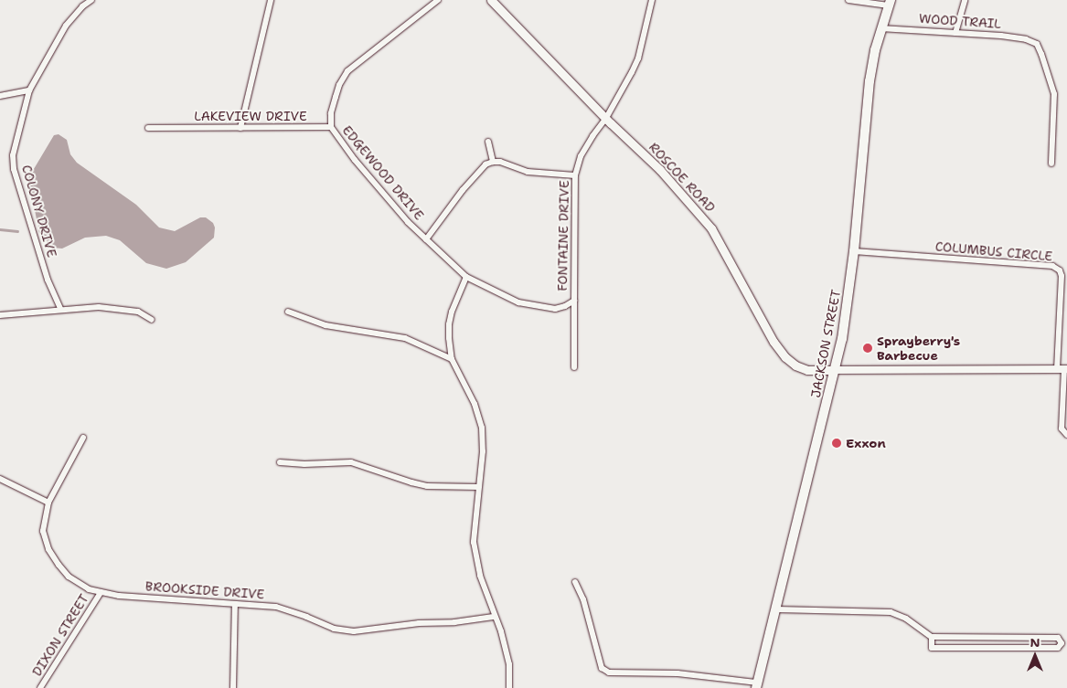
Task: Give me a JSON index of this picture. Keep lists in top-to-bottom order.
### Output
{
  "streets": {
    "main road": ["ROSCOE ROAD", "JACKSON STREET"],
    "street": [
      "WOOD TRAIL",
      "LAKEVIEW DRIVE",
      "EDGEWOOD DRIVE",
      "COLONY DRIVE",
      "FONTAINE DRIVE",
      "COLUMBUS CIRCLE",
      "BROOKSIDE DRIVE",
      "DIXON STREET"
    ]
  },
  "crossings": [
    ["WOOD TRAIL", "JACKSON STREET"],
    ["LAKEVIEW DRIVE", "EDGEWOOD DRIVE"],
    ["EDGEWOOD DRIVE", "FONTAINE DRIVE"],
    ["ROSCOE ROAD", "FONTAINE DRIVE"],
    ["ROSCOE ROAD", "JACKSON STREET"],
    ["COLUMBUS CIRCLE", "JACKSON STREET"],
    ["BROOKSIDE DRIVE", "DIXON STREET"]
  ],
  "places": ["Sprayberry's Barbecue", "Exxon"],
  "north": "top"
}
